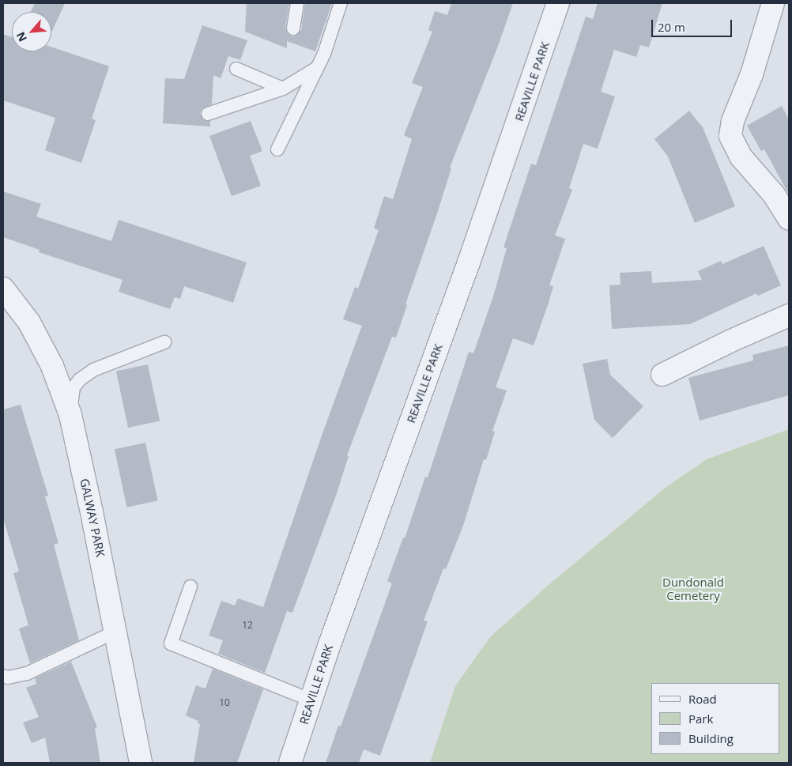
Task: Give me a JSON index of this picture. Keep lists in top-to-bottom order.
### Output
{
  "streets": {
    "street": ["REAVILLE PARK", "GALWAY PARK"]
  },
  "parks": ["Dundonald Cemetery"],
  "house_numbers": ["12", "10"],
  "legend": ["Road", "Park", "Building"],
  "scale_bar": "20 m",
  "north": "bottom left"
}
